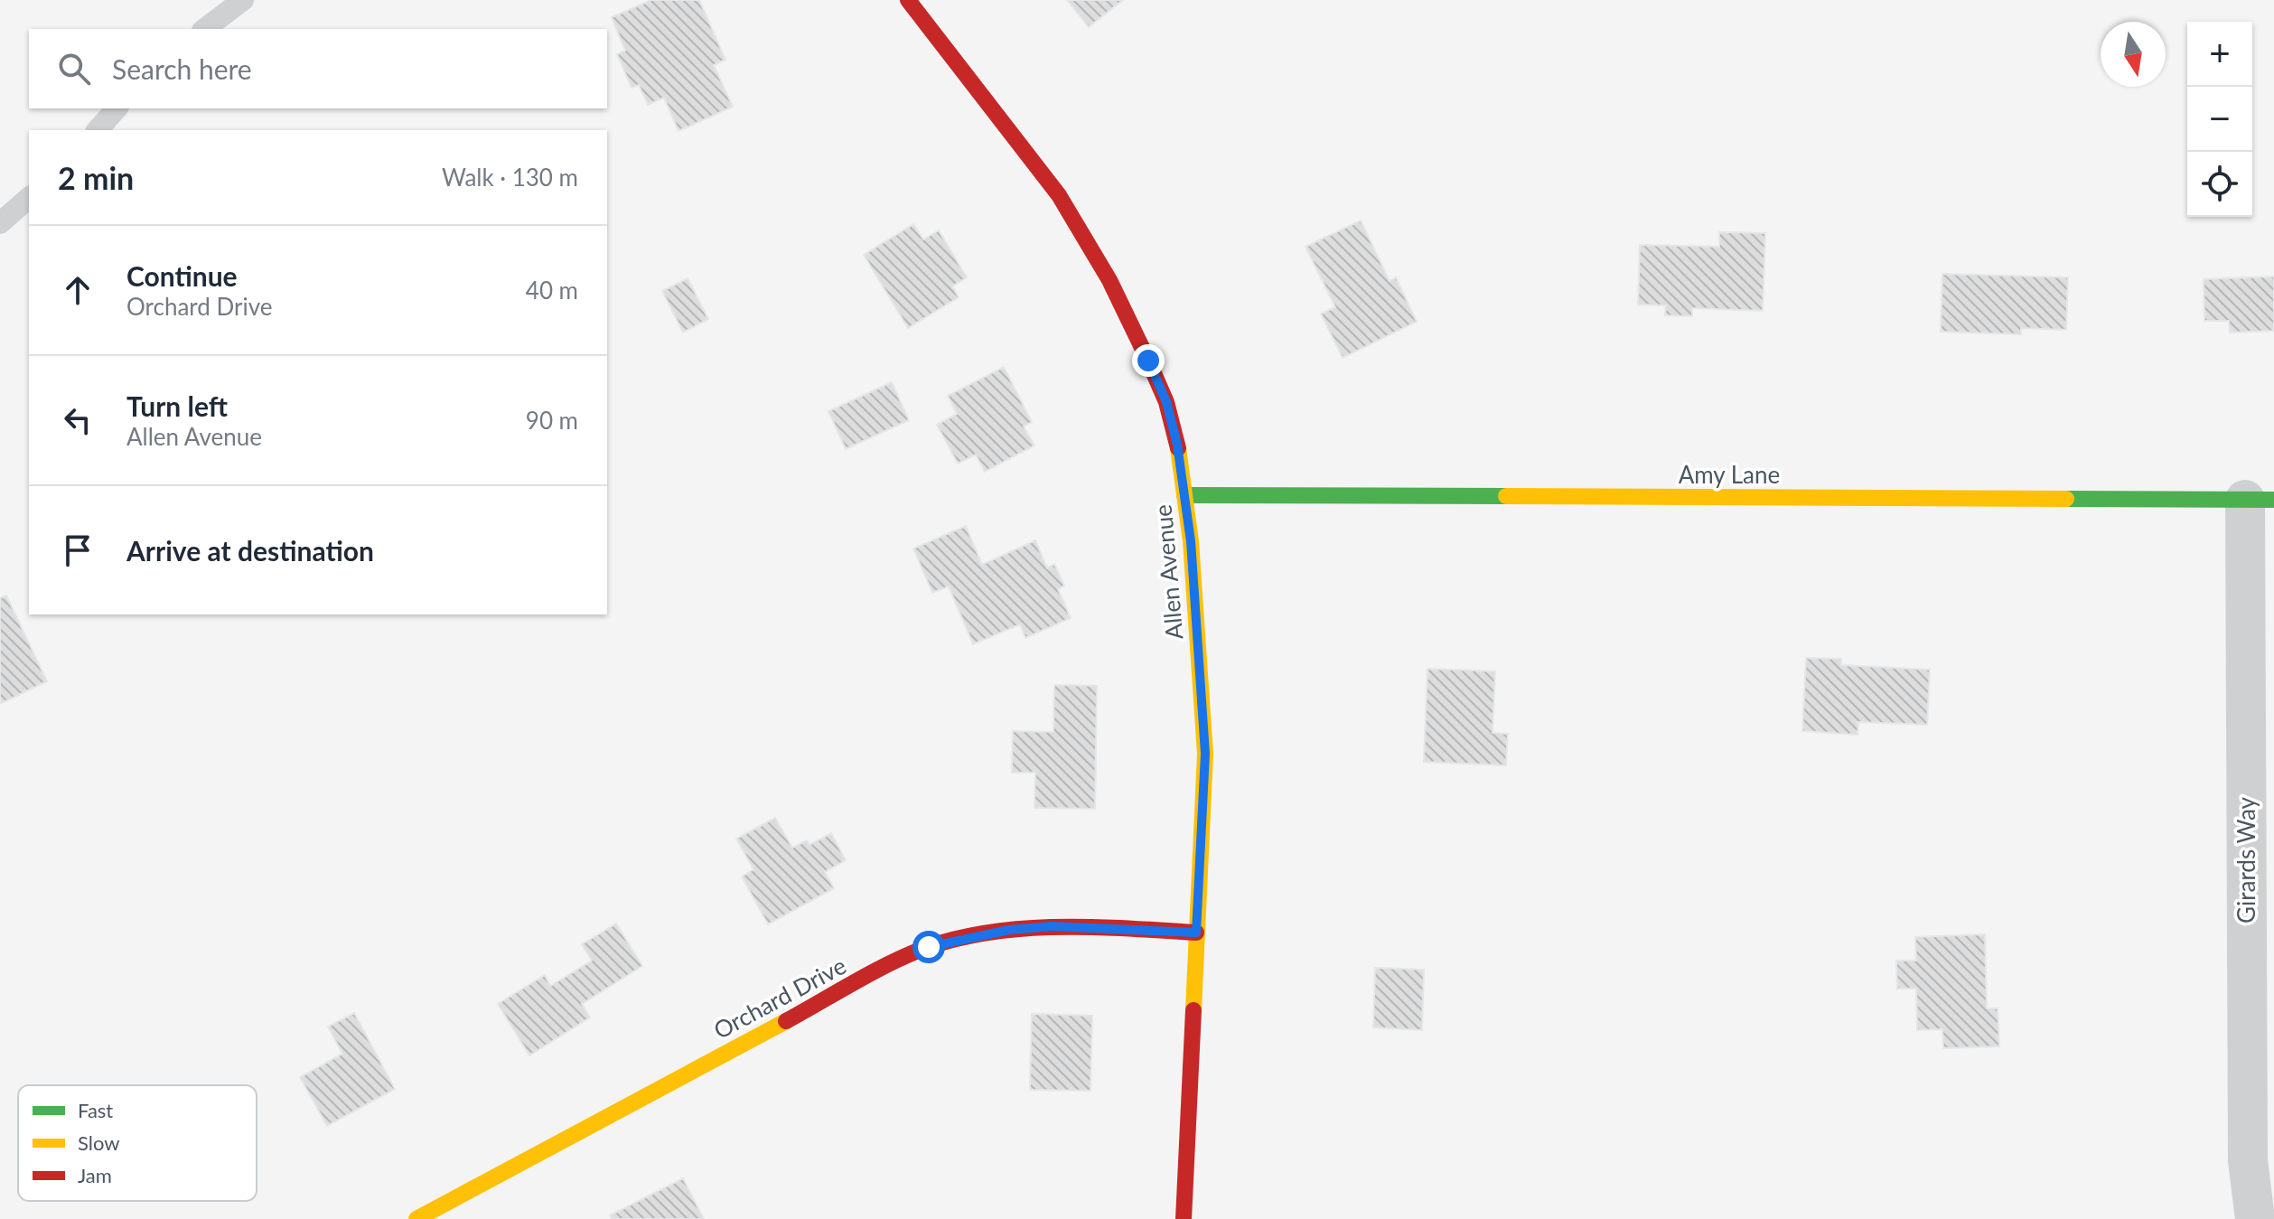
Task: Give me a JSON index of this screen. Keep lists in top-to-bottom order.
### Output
{
  "streets": {
    "street": [
      "Amy Lane",
      "Allen Avenue",
      "Girards Way",
      "Orchard Drive"
    ]
  },
  "crossings": [
    ["Amy Lane", "Allen Avenue"],
    ["Amy Lane", "Girards Way"],
    ["Allen Avenue", "Orchard Drive"]
  ],
  "legend": ["Fast", "Slow", "Jam"],
  "north": "bottom",
  "page": {
    "map_buttons": ["+", "−"],
    "search": "Search here",
    "heading": ["2 min", "Walk · 130 m"],
    "list": [
      ["Continue", "Orchard Drive", "40 m"],
      ["Turn left", "Allen Avenue", "90 m"],
      "Arrive at destination"
    ]
  }
}
